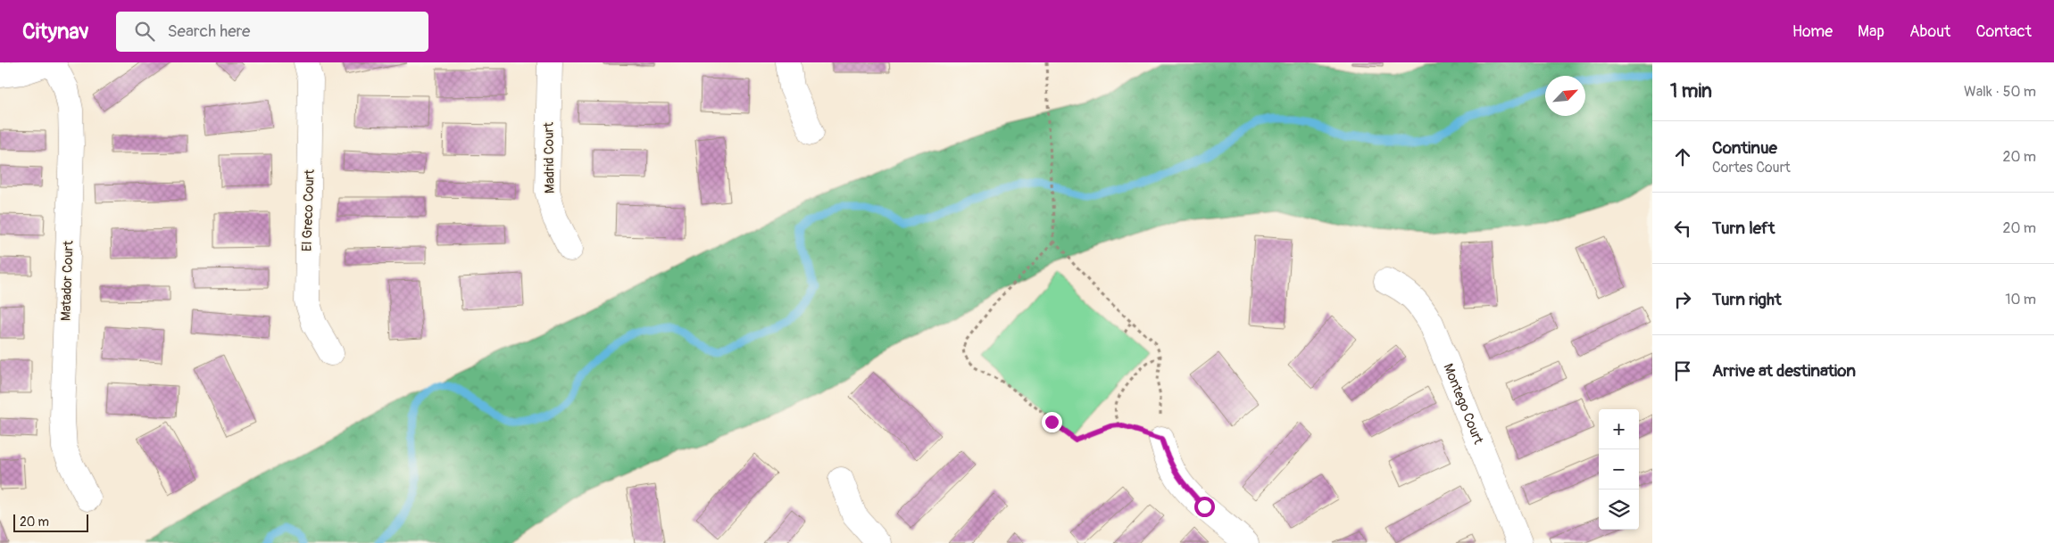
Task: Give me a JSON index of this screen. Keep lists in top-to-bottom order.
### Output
{
  "streets": {
    "street": [
      "Madrid Court",
      "El Greco Court",
      "Matador Court",
      "Montego Court"
    ]
  },
  "scale_bar": "20 m",
  "north": "top right",
  "page": {
    "header": "Citynav",
    "search": "Search here",
    "nav": [
      "Home",
      "Map",
      "About",
      "Contact"
    ],
    "heading": ["1 min", "Walk · 50 m"],
    "list": [
      ["Continue", "Cortes Court", "20 m"],
      ["Turn left", "20 m"],
      ["Turn right", "10 m"],
      "Arrive at destination"
    ],
    "map_buttons": ["+", "−"],
    "scale": "20 m"
  }
}
